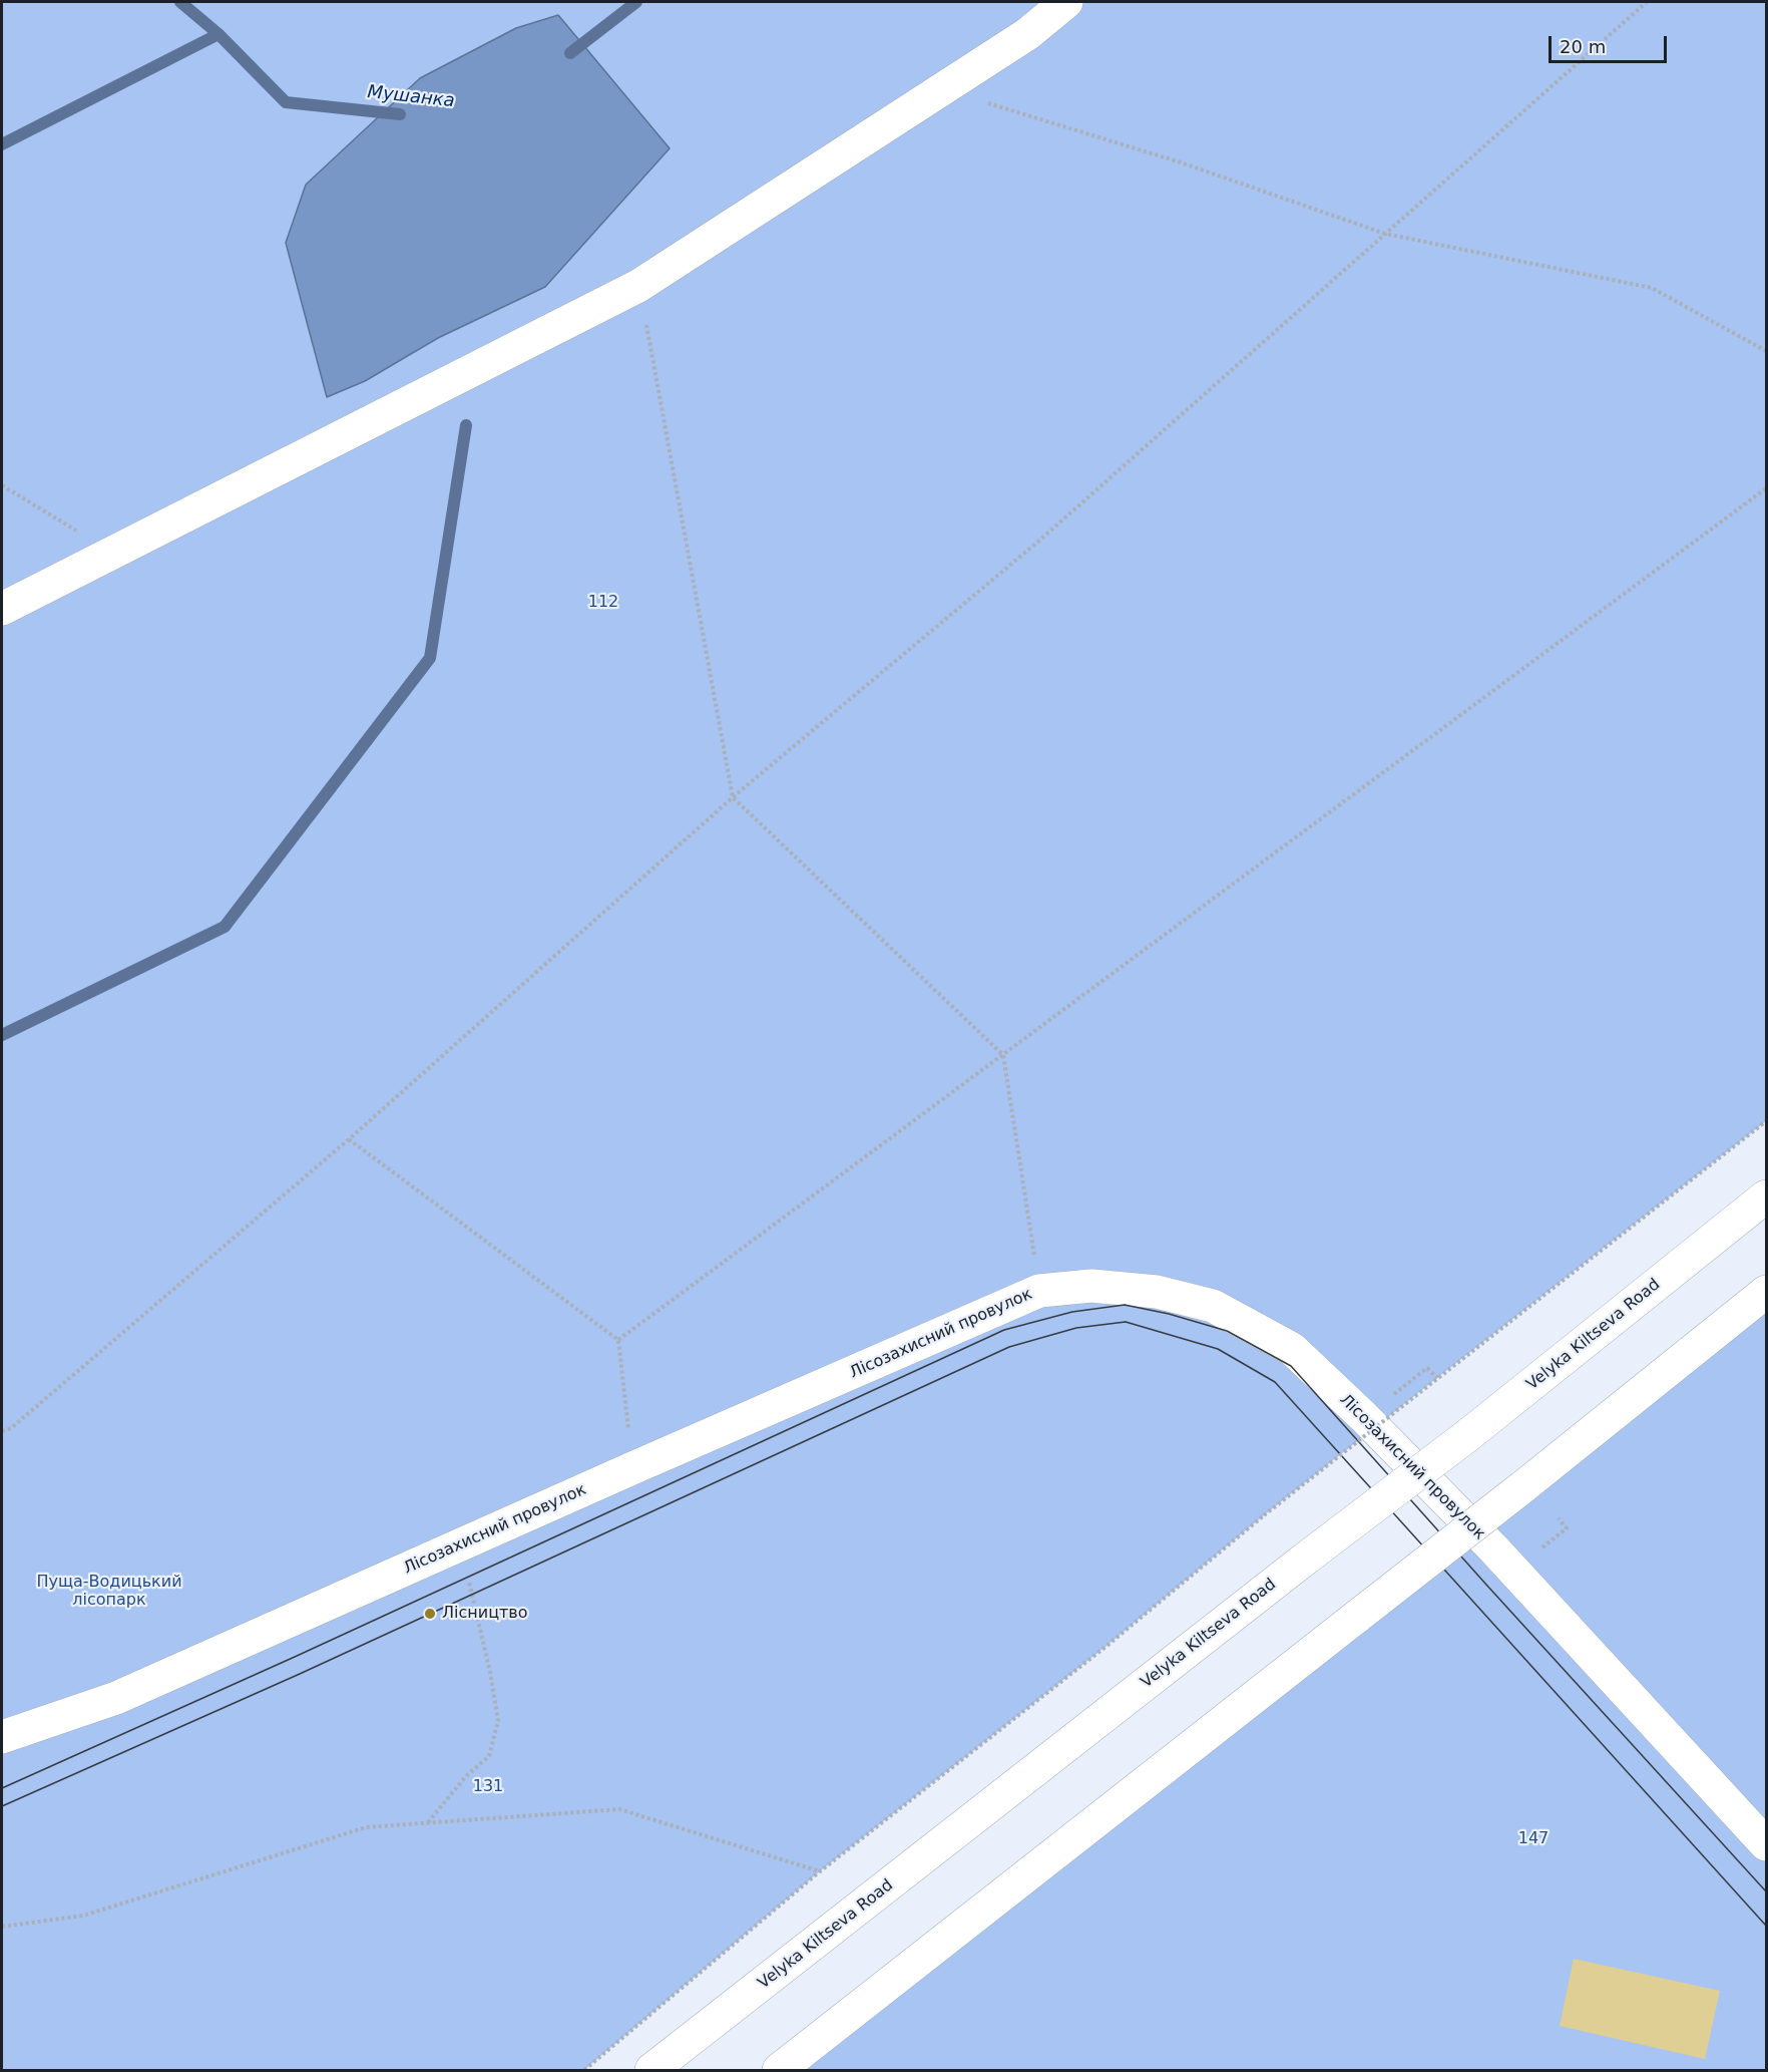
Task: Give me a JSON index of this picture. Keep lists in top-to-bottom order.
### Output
{
  "streets": {
    "street": ["Лісозахисний провулок", "Velyka Kiltseva Road"]
  },
  "water": ["Мушанка"],
  "parks": [
    "112",
    "Пуща-Водицький лісопарк",
    "131",
    "147"
  ],
  "places": ["Лісництво"],
  "scale_bar": "20 m"
}
